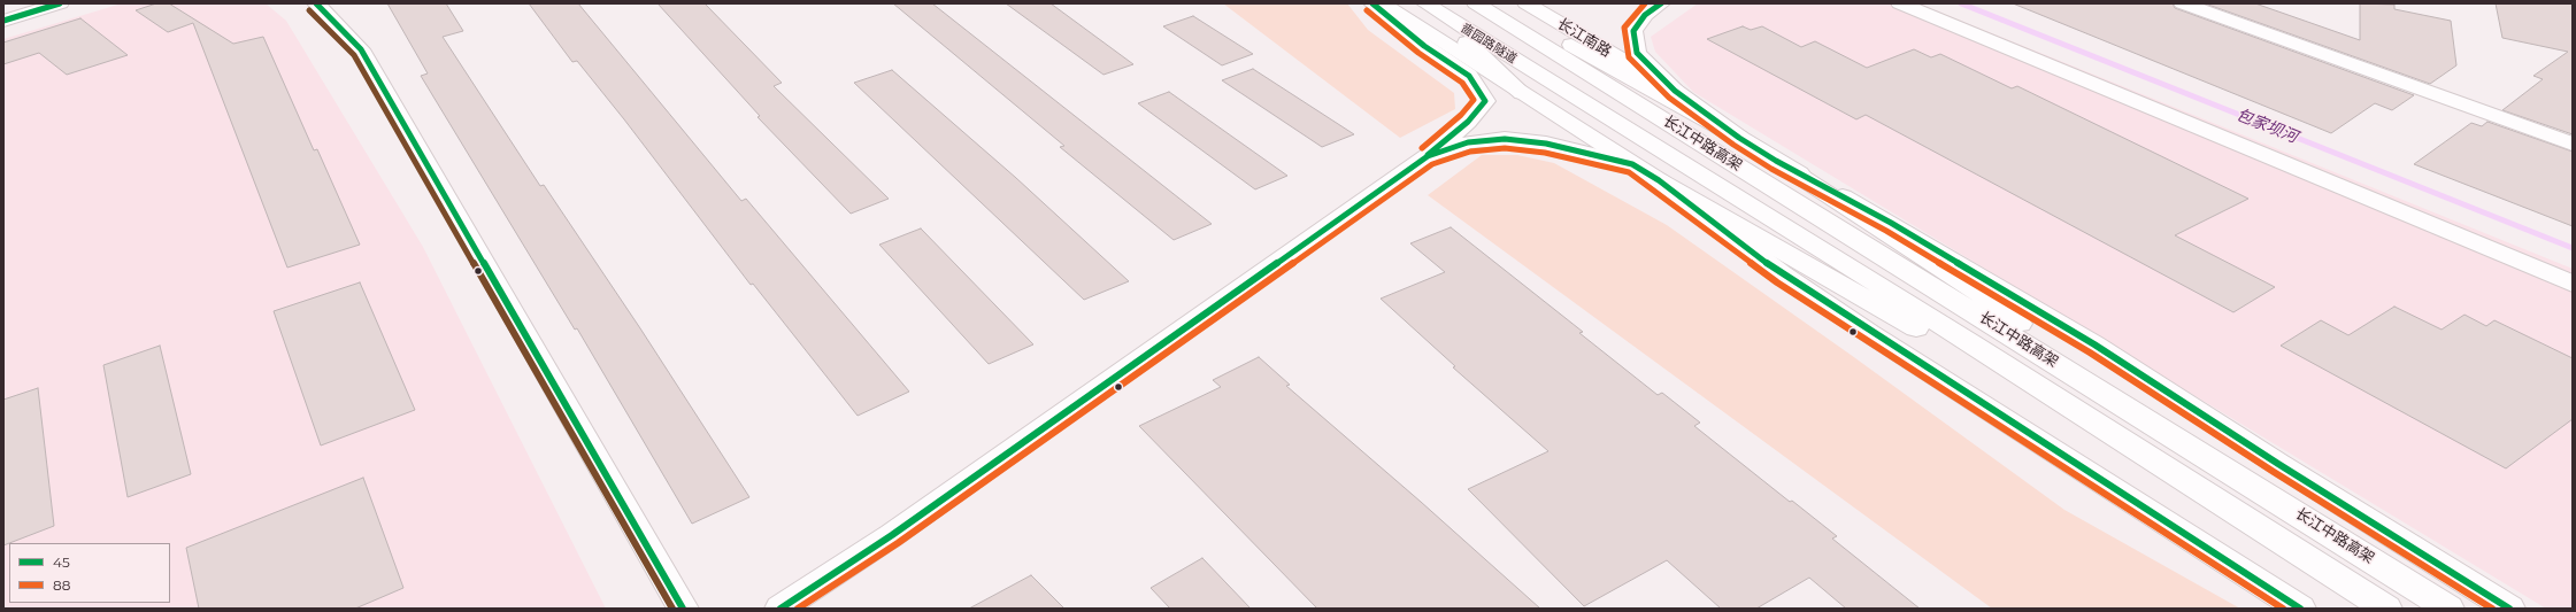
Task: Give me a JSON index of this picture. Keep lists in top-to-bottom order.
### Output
{
  "streets": {
    "main road": ["长江南路", "啬园路隧道", "长江中路高架"]
  },
  "crossings": [
    ["啬园路隧道", "长江中路高架"]
  ],
  "water": ["包家坝河"],
  "lines": ["transit line 45", "transit line 88"],
  "legend": ["45", "88"]
}
